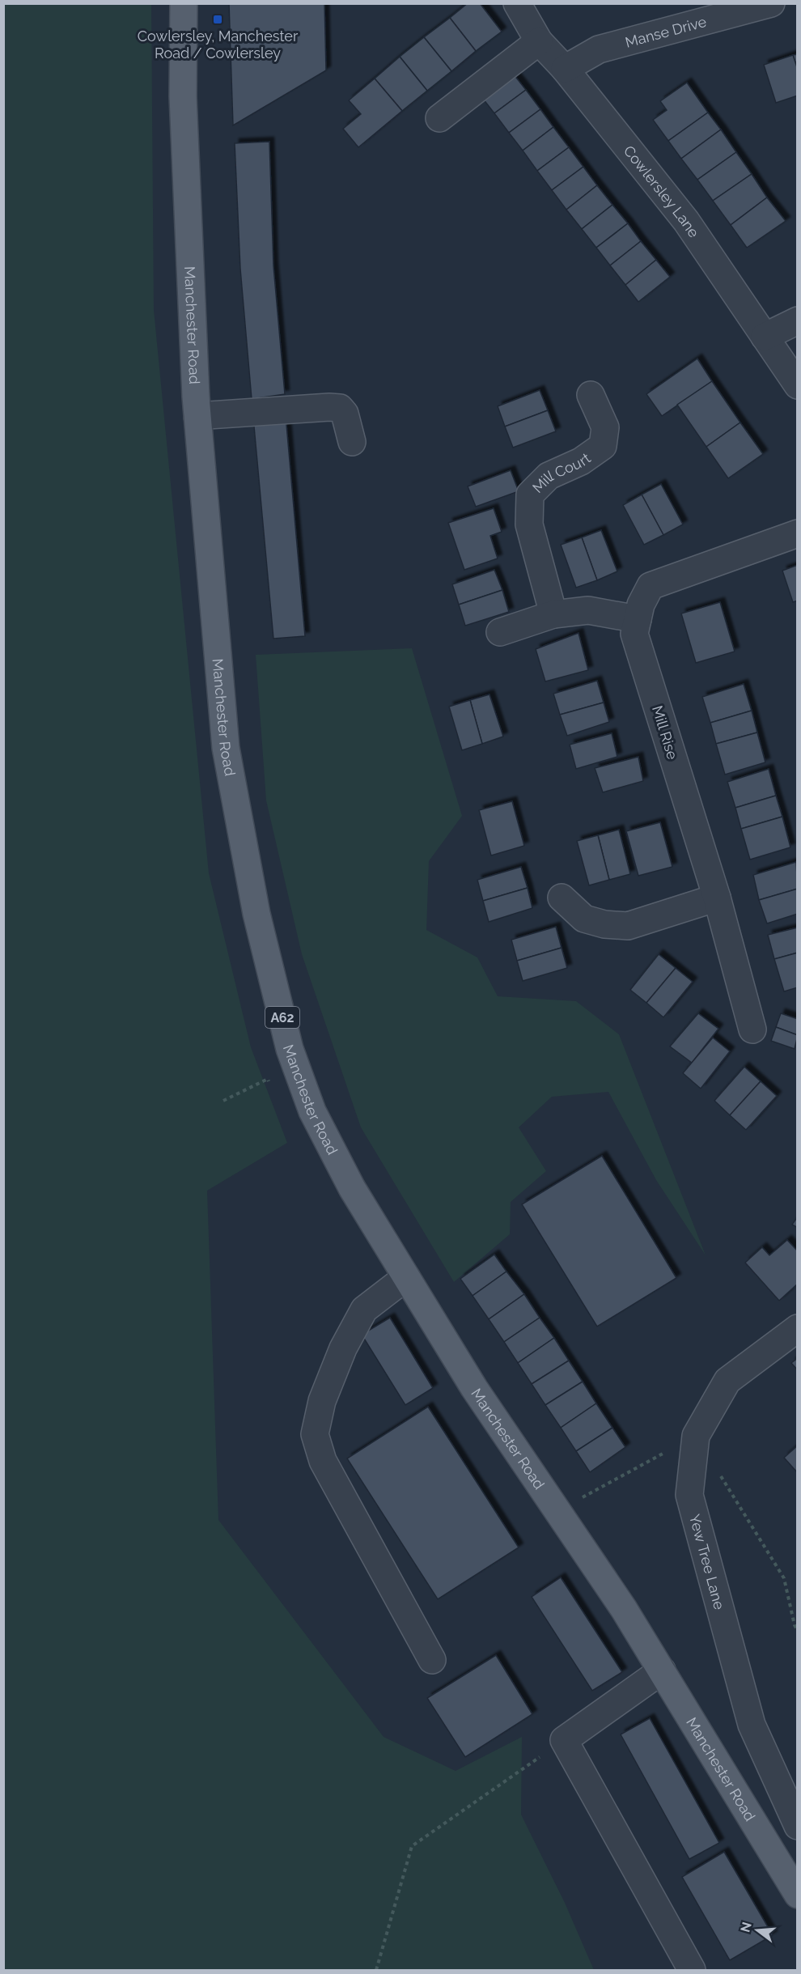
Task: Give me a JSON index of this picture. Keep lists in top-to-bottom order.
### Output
{
  "streets": {
    "main road": ["Manchester Road", "A62"],
    "street": [
      "Manse Drive",
      "Cowlersley Lane",
      "Mill Court",
      "Mill Rise",
      "Yew Tree Lane"
    ]
  },
  "crossings": [
    ["Manse Drive", "Cowlersley Lane"]
  ],
  "places": {
    "transit": ["Cowlersley, Manchester Road / Cowlersley"]
  },
  "north": "left"
}
